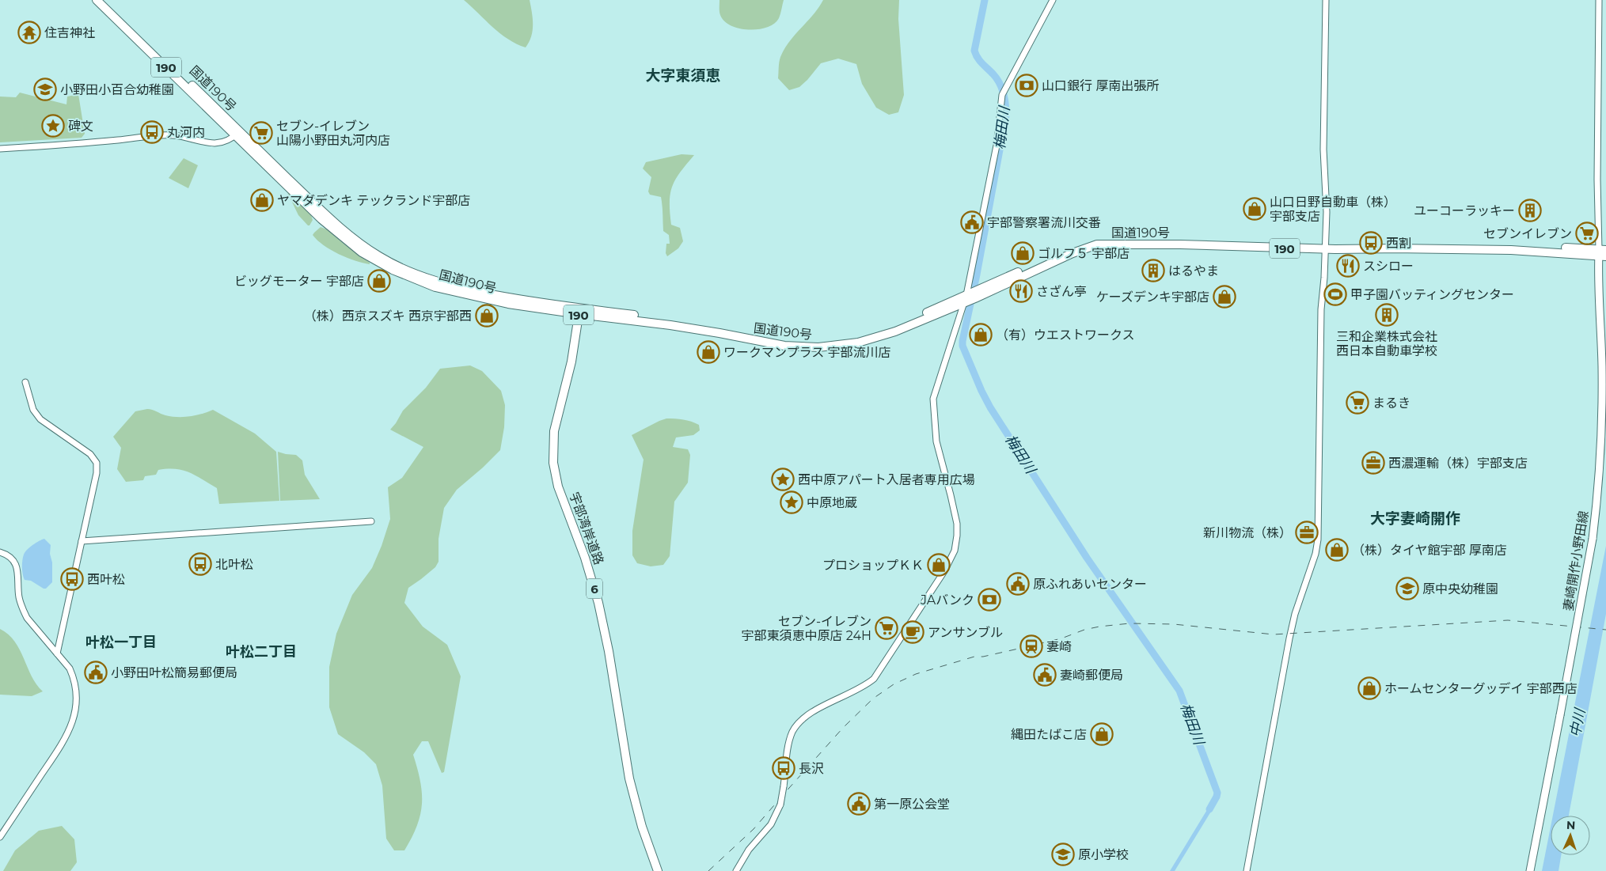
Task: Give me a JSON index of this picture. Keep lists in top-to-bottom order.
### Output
{
  "streets": {
    "highway": [
      "190",
      "国道190号",
      "宇部湾岸道路",
      "6"
    ],
    "main road": ["妻崎開作小野田線"]
  },
  "crossings": [
    ["国道190号", "宇部湾岸道路"],
    ["国道190号", "妻崎開作小野田線"]
  ],
  "districts": [
    "大字東須恵",
    "大字妻崎開作",
    "叶松一丁目",
    "叶松二丁目"
  ],
  "water": ["梅田川", "中川"],
  "places": {
    "temple": ["住吉神社"],
    "bank": ["山口銀行 厚南出張所", "JAバンク"],
    "school or university": ["小野田小百合幼稚園", "原中央幼稚園", "原小学校"],
    "place": ["碑文", "西中原アパート入居者専用広場", "中原地蔵"],
    "bus stop": [
      "丸河内",
      "西割",
      "北叶松",
      "西叶松",
      "長沢"
    ],
    "supermarket": [
      "セブン-イレブン 山陽小野田丸河内店",
      "セブンイレブン",
      "まるき",
      "セブン-イレブン 宇部東須恵中原店 24H"
    ],
    "shop": [
      "ヤマダデンキ テックランド宇部店",
      "山口日野自動車（株） 宇部支店",
      "ゴルフ５ 宇部店",
      "ビッグモーター 宇部店",
      "ケーズデンキ宇部店",
      "（株）西京スズキ 西京宇部西",
      "（有）ウエストワークス",
      "ワークマンプラス 宇部流川店",
      "（株）タイヤ館宇部 厚南店",
      "プロショップＫＫ",
      "ホームセンターグッデイ 宇部西店",
      "縄田たばこ店"
    ],
    "building": ["ユーコーラッキー", "はるやま", "三和企業株式会社 西日本自動車学校"],
    "public building": [
      "宇部警察署流川交番",
      "原ふれあいセンター",
      "小野田叶松簡易郵便局",
      "妻崎郵便局",
      "第一原公会堂"
    ],
    "restaurant": ["スシロー", "さざん亭"],
    "sports": ["甲子園バッティングセンター"],
    "office": ["西濃運輸（株）宇部支店", "新川物流（株）"],
    "cafe": ["アンサンブル"],
    "station": ["妻崎"]
  },
  "north": "top"
}
